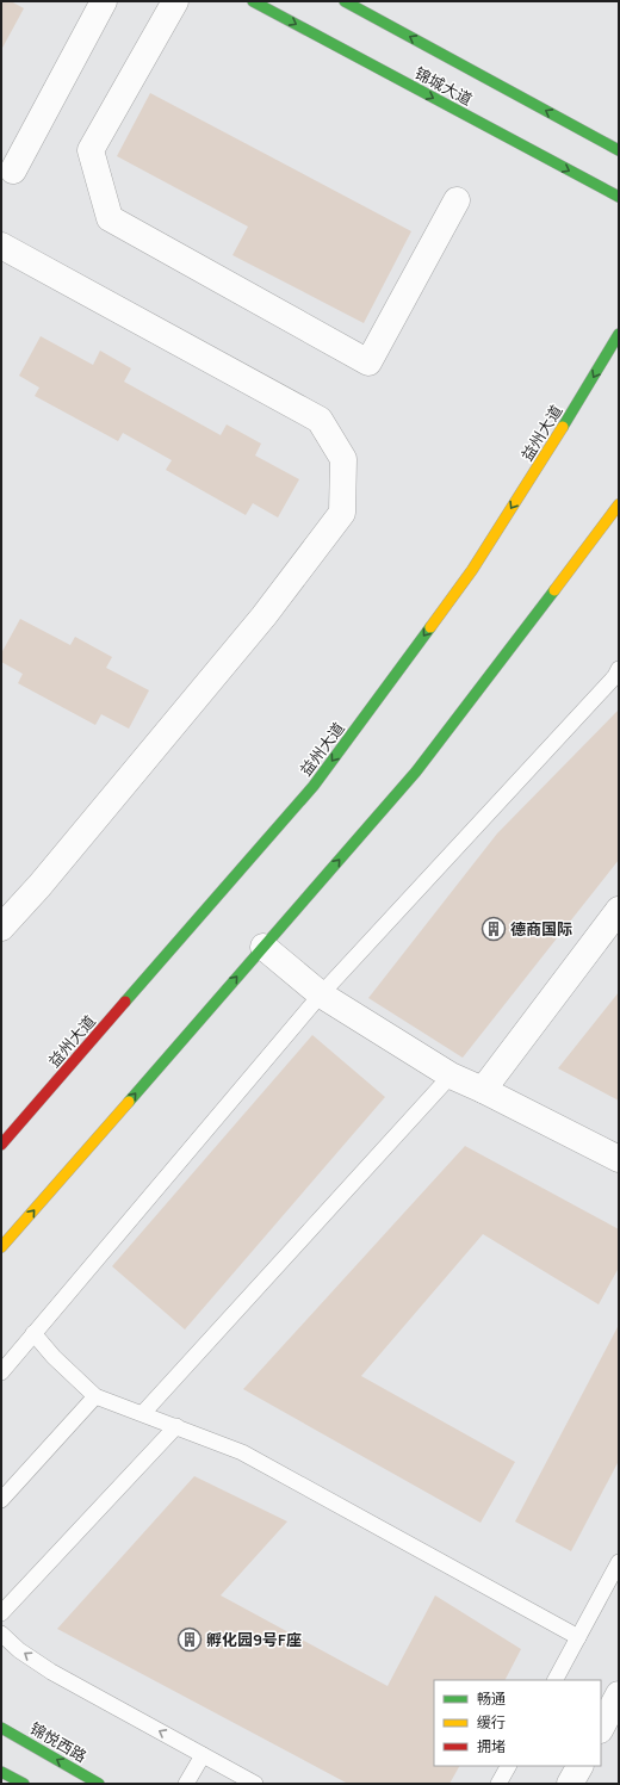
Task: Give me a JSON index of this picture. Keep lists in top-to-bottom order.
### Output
{
  "streets": {
    "main road": ["锦城大道", "益州大道", "锦悦西路"]
  },
  "one_way": ["锦悦西路"],
  "places": {
    "building": ["德商国际", "孵化园9号F座"]
  },
  "legend": ["畅通", "缓行", "拥堵"]
}
